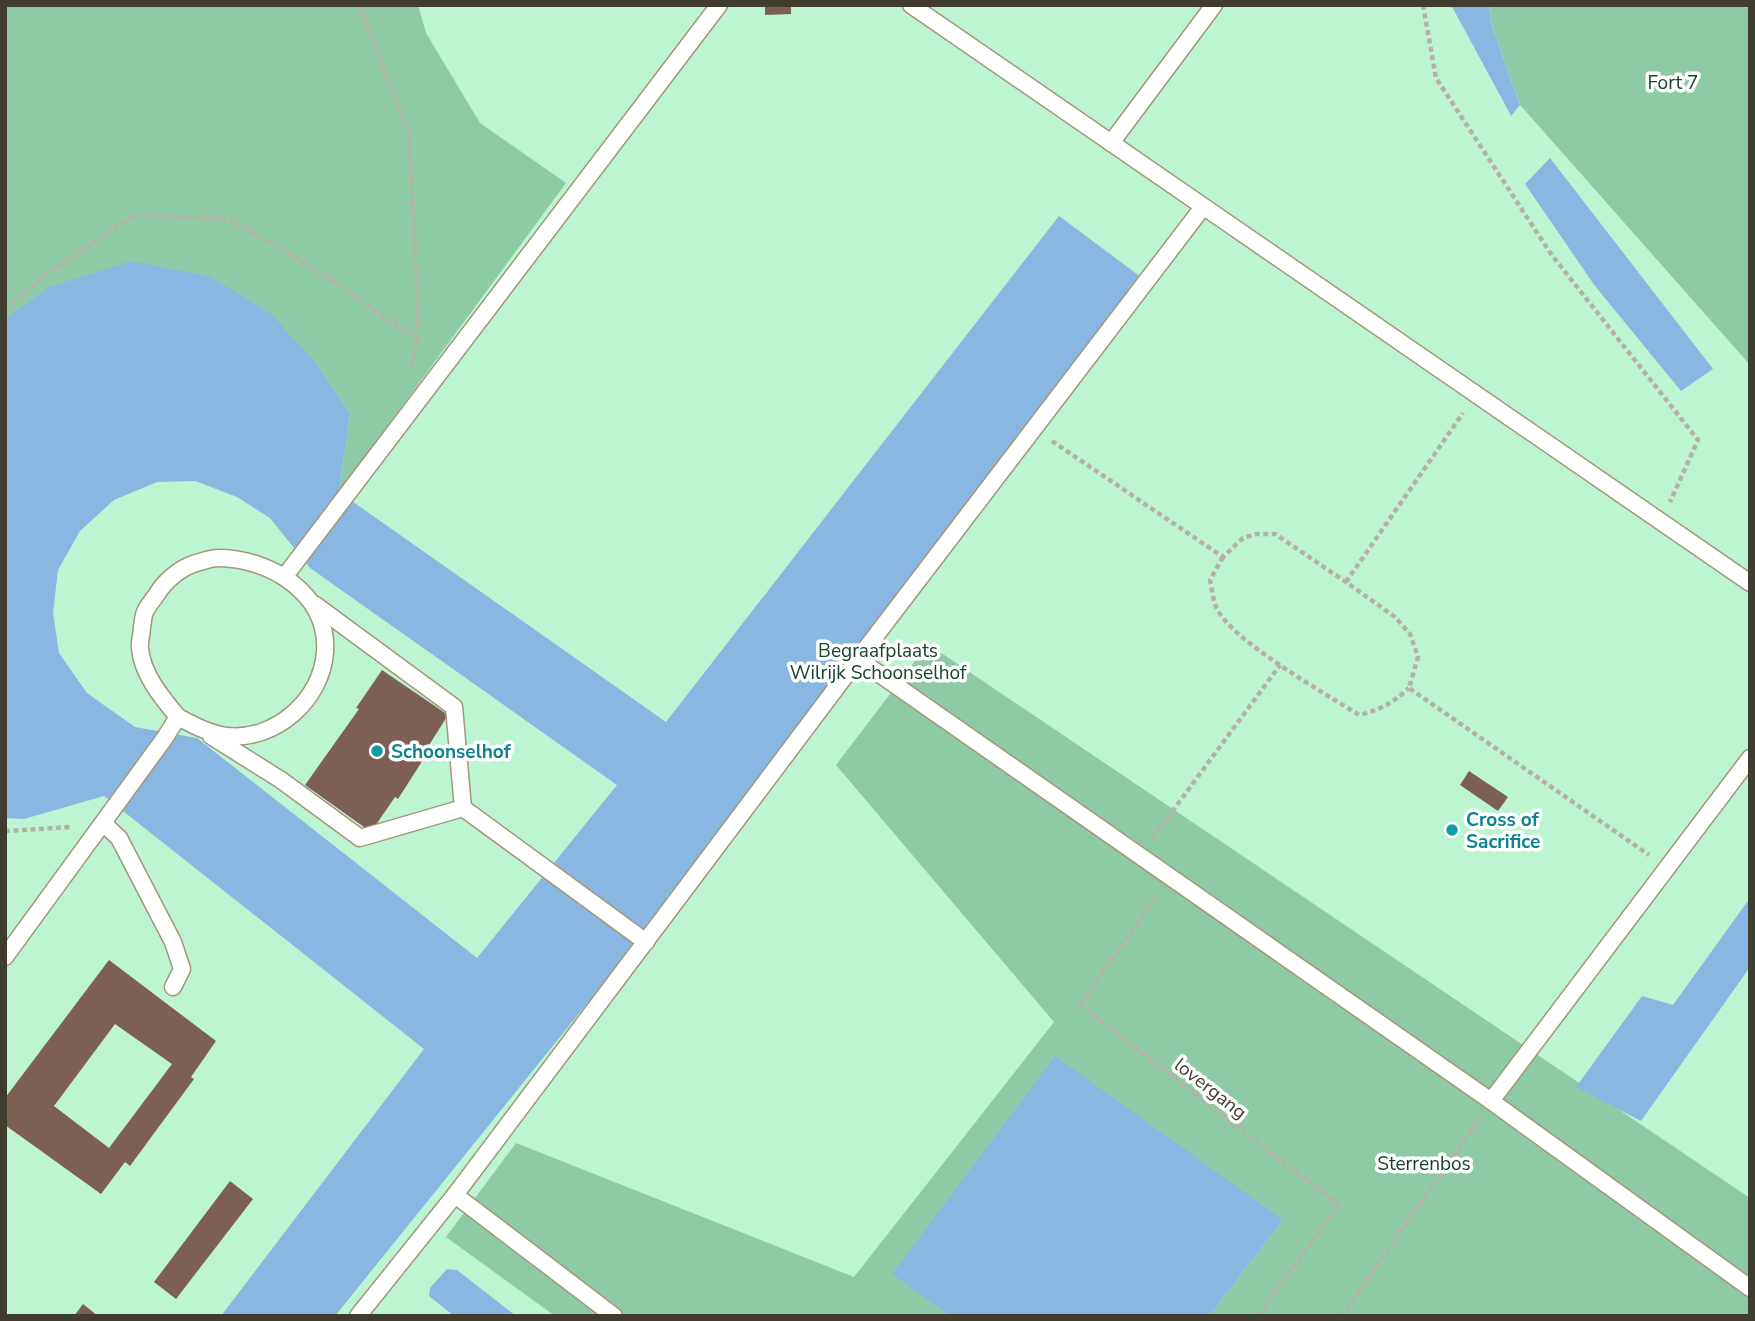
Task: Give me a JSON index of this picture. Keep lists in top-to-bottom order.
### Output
{
  "streets": {
    "path": ["lovergang"]
  },
  "parks": ["Fort 7", "Begraafplaats Wilrijk Schoonselhof", "Sterrenbos"],
  "places": ["Schoonselhof", "Cross of Sacrifice"]
}
